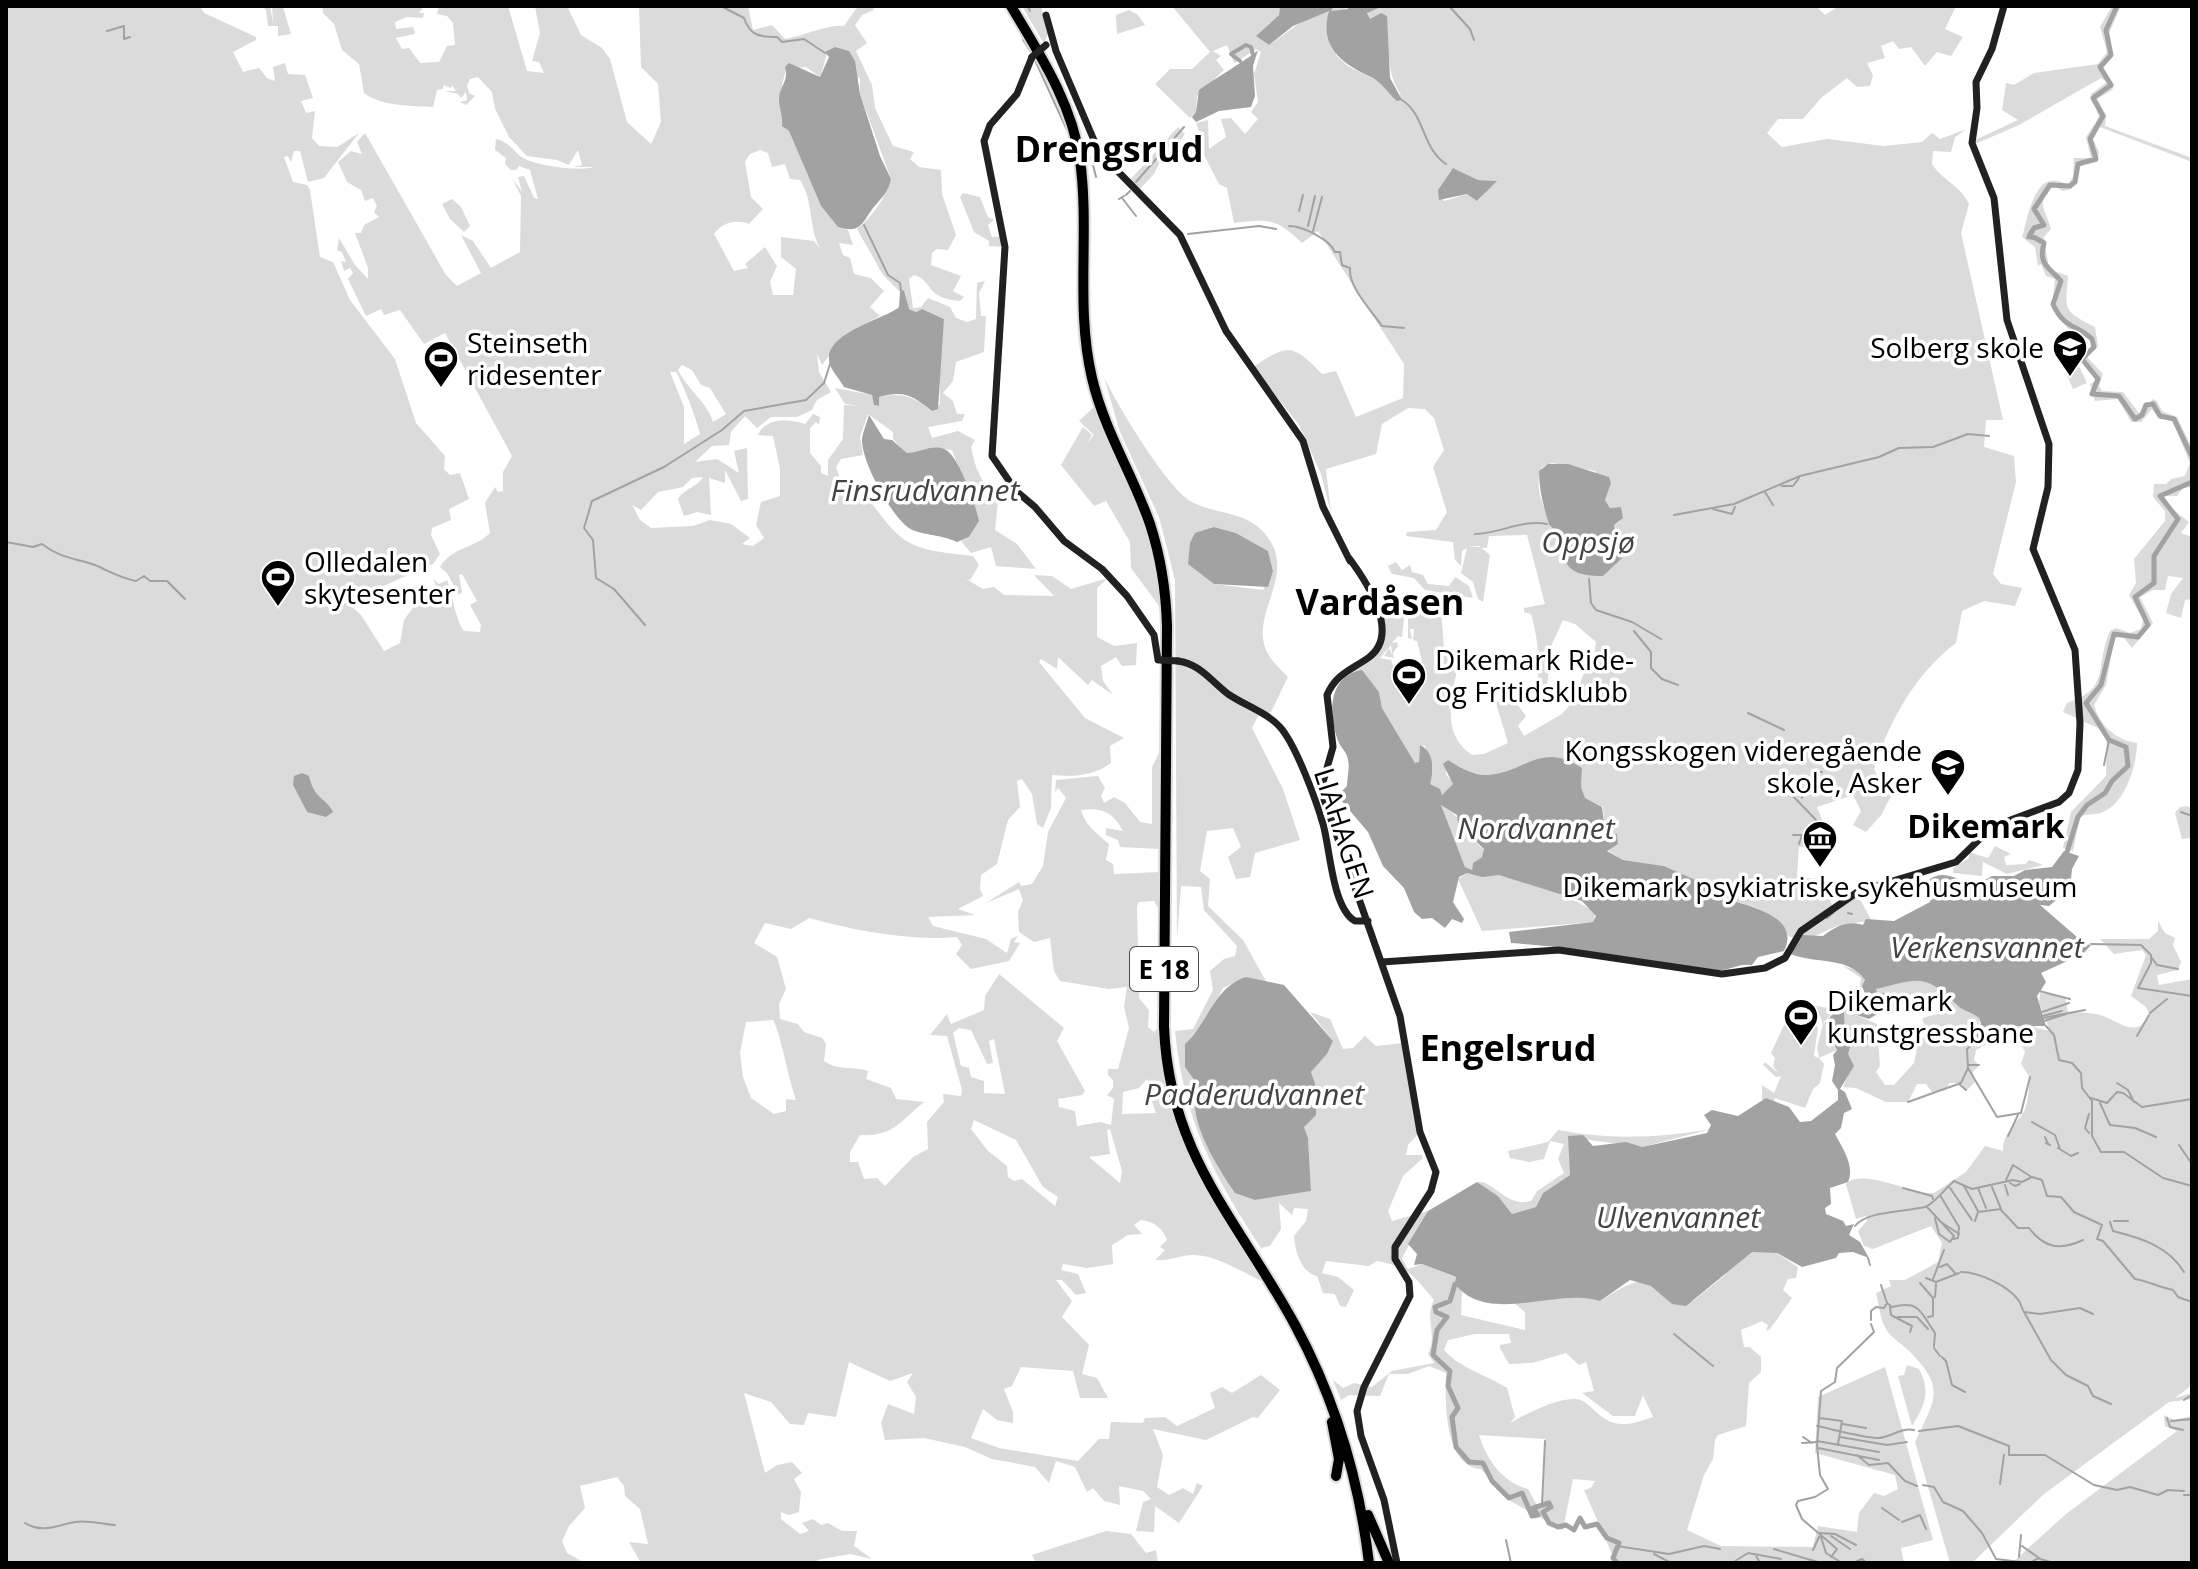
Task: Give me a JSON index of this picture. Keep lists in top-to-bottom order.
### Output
{
  "streets": {
    "highway": ["E 18"],
    "main road": ["LIAHAGEN"]
  },
  "districts": [
    "Drengsrud",
    "Vardåsen",
    "Dikemark",
    "Engelsrud"
  ],
  "water": [
    "Finsrudvannet",
    "Oppsjø",
    "Nordvannet",
    "Verkensvannet",
    "Padderudvannet",
    "Ulvenvannet"
  ],
  "places": {
    "school or university": ["Solberg skole", "Kongsskogen videregående skole, Asker"],
    "sports": [
      "Steinseth ridesenter",
      "Olledalen skytesenter",
      "Dikemark Ride- og Fritidsklubb",
      "Dikemark kunstgressbane"
    ],
    "museum": ["Dikemark psykiatriske sykehusmuseum"]
  }
}
